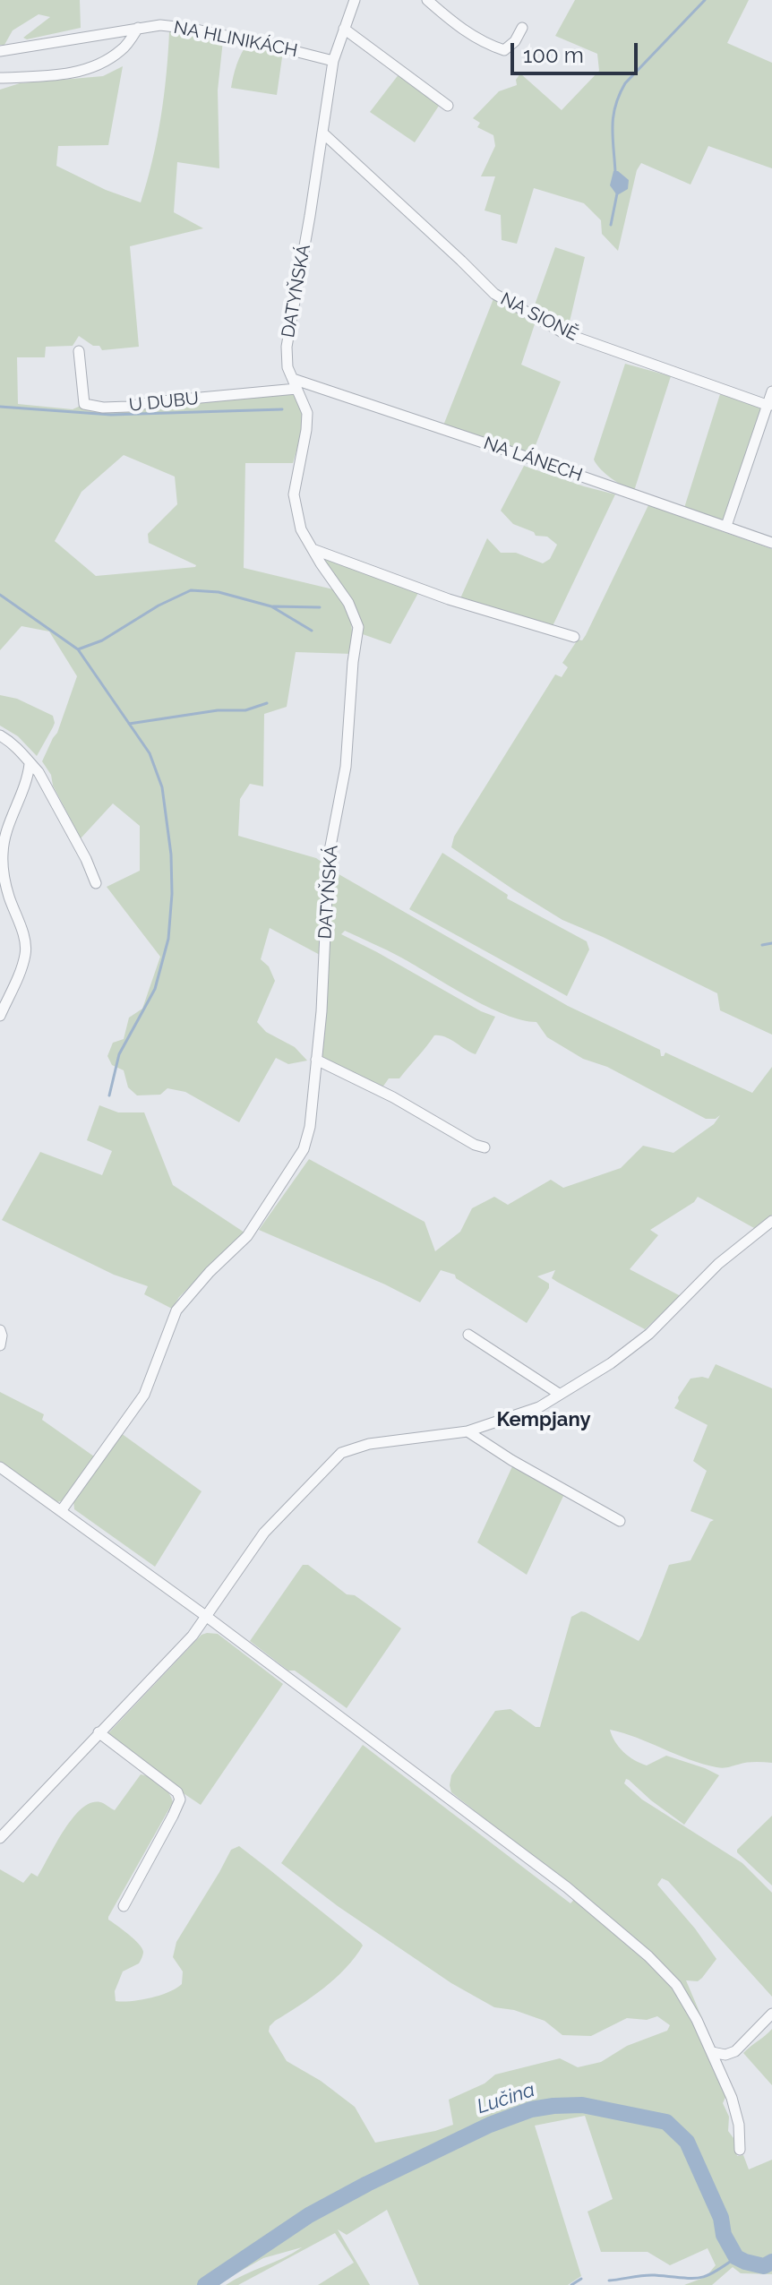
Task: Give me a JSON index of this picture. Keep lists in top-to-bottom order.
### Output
{
  "streets": {
    "street": [
      "NA HLINIKÁCH",
      "DATYŇSKÁ",
      "NA SIONĚ",
      "U DUBU",
      "NA LÁNECH"
    ]
  },
  "crossings": [
    ["NA HLINIKÁCH", "DATYŇSKÁ"],
    ["DATYŇSKÁ", "NA SIONĚ"],
    ["DATYŇSKÁ", "U DUBU"],
    ["DATYŇSKÁ", "NA LÁNECH"],
    ["U DUBU", "NA LÁNECH"]
  ],
  "districts": ["Kempjany"],
  "water": ["Lučina"],
  "scale_bar": "100 m"
}
